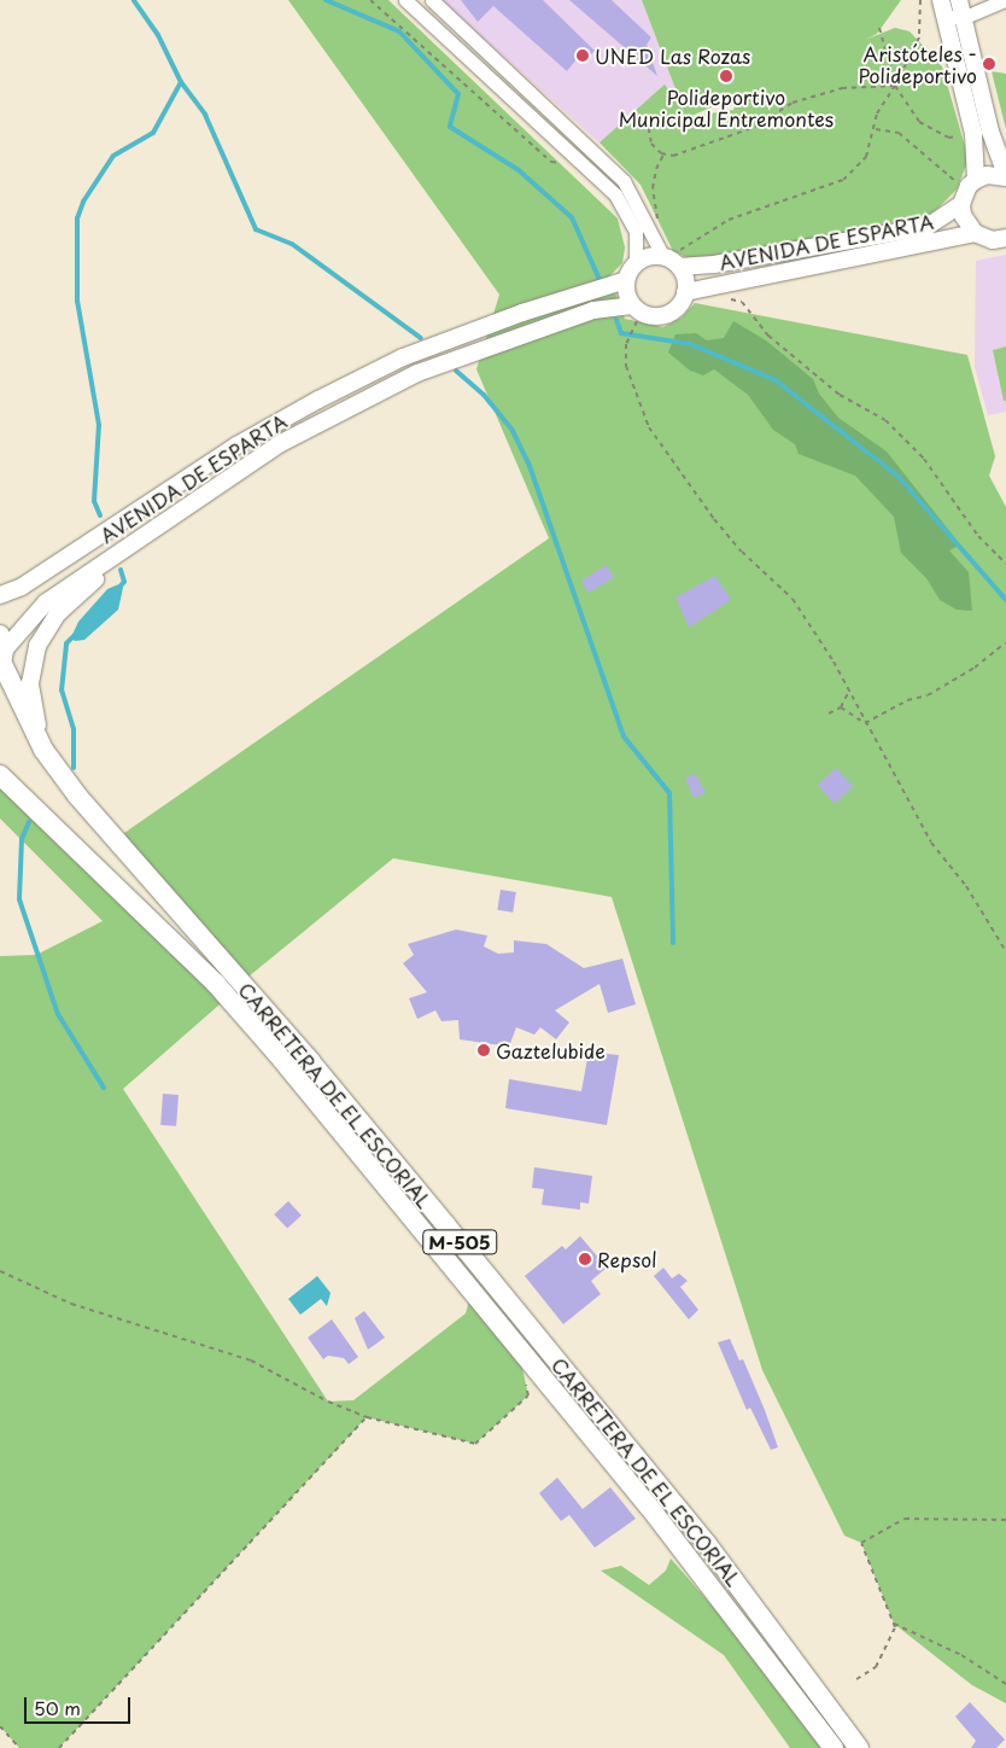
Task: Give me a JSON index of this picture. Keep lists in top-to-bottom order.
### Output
{
  "streets": {
    "highway": ["CARRETERA DE EL ESCORIAL", "M-505"],
    "main road": ["AVENIDA DE ESPARTA"]
  },
  "crossings": [
    ["AVENIDA DE ESPARTA", "CARRETERA DE EL ESCORIAL"]
  ],
  "places": [
    "UNED Las Rozas",
    "Aristóteles - Polideportivo",
    "Polideportivo Municipal Entremontes",
    "Gaztelubide",
    "Repsol"
  ],
  "scale_bar": "50 m"
}
